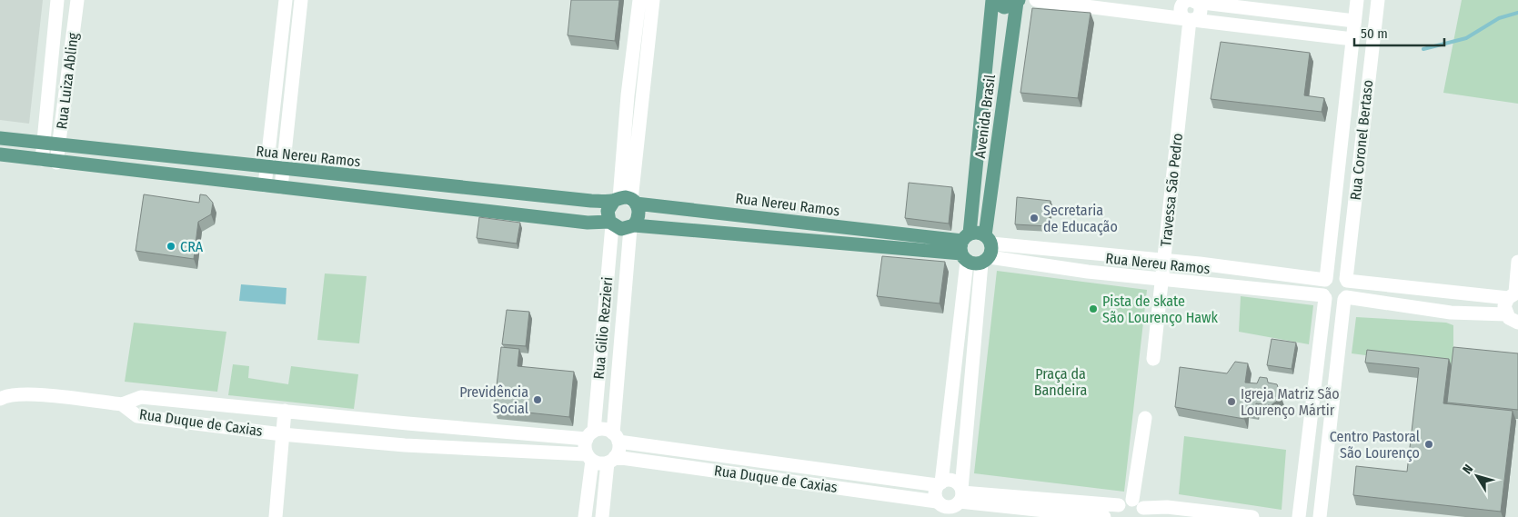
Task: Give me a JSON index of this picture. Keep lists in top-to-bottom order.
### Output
{
  "streets": {
    "main road": ["Avenida Brasil", "Rua Nereu Ramos"],
    "street": [
      "Rua Luiza Abling",
      "Rua Coronel Bertaso",
      "Travessa São Pedro",
      "Rua Gilio Rezzieri",
      "Rua Duque de Caxias"
    ]
  },
  "crossings": [
    ["Rua Luiza Abling", "Rua Nereu Ramos"],
    ["Avenida Brasil", "Rua Nereu Ramos"],
    ["Avenida Brasil", "Rua Duque de Caxias"],
    ["Rua Coronel Bertaso", "Rua Nereu Ramos"],
    ["Rua Nereu Ramos", "Travessa São Pedro"],
    ["Rua Nereu Ramos", "Rua Gilio Rezzieri"],
    ["Rua Gilio Rezzieri", "Rua Duque de Caxias"]
  ],
  "parks": ["Praça da Bandeira"],
  "places": [
    "Secretaria de Educação",
    "CRA",
    "Pista de skate São Lourenço Hawk",
    "Previdência Social",
    "Igreja Matriz São Lourenço Mártir",
    "Centro Pastoral São Lourenço"
  ],
  "scale_bar": "50 m",
  "north": "top left"
}
